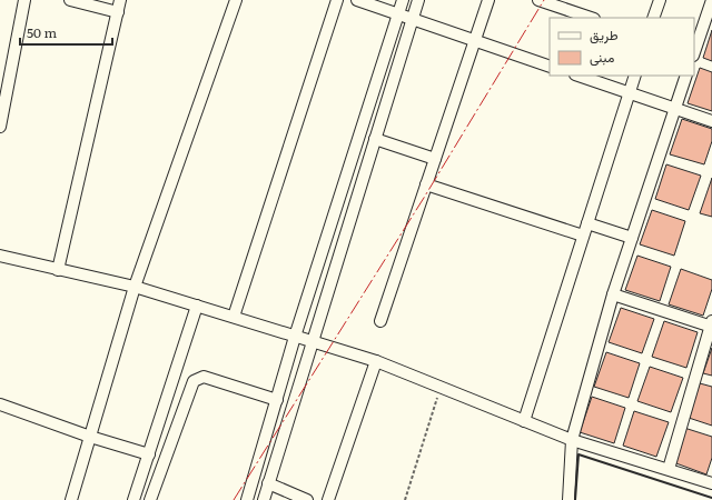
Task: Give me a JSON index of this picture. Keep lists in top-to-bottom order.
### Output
{
  "legend": ["طريق", "مبنى"],
  "scale_bar": "50 m"
}
